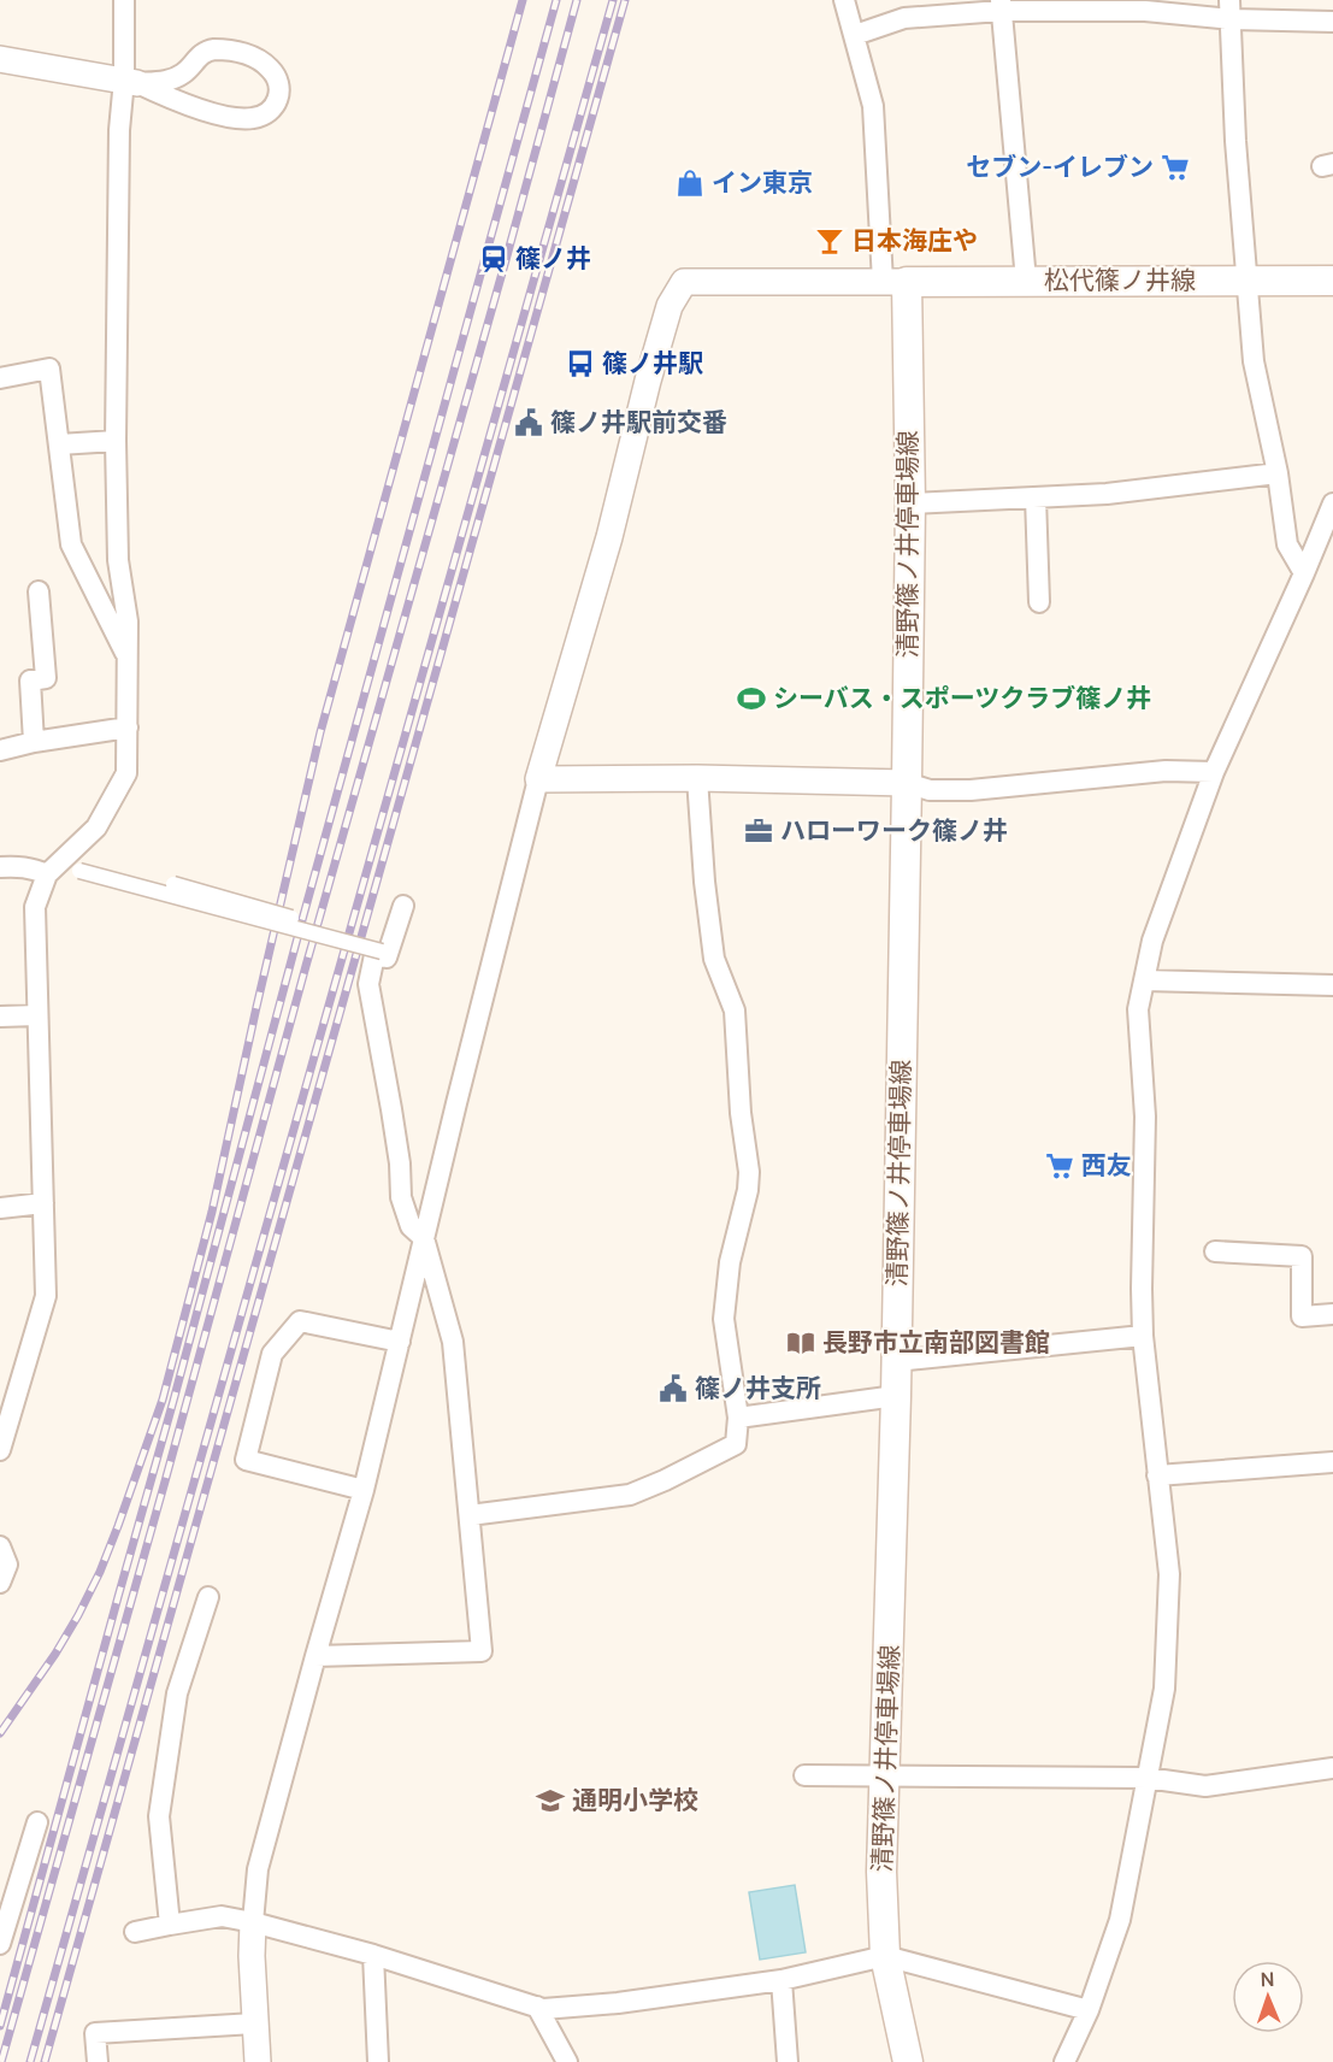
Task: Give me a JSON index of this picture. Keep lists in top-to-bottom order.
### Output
{
  "streets": {
    "main road": ["松代篠ノ井線", "清野篠ノ井停車場線"]
  },
  "crossings": [
    ["松代篠ノ井線", "清野篠ノ井停車場線"]
  ],
  "places": {
    "supermarket": ["セブン-イレブン", "西友"],
    "shop": ["イン東京"],
    "bar": ["日本海庄や"],
    "station": ["篠ノ井"],
    "bus stop": ["篠ノ井駅"],
    "public building": ["篠ノ井駅前交番", "篠ノ井支所"],
    "sports": ["シーバス・スポーツクラブ篠ノ井"],
    "office": ["ハローワーク篠ノ井"],
    "library": ["長野市立南部図書館"],
    "school or university": ["通明小学校"]
  },
  "north": "top"
}
